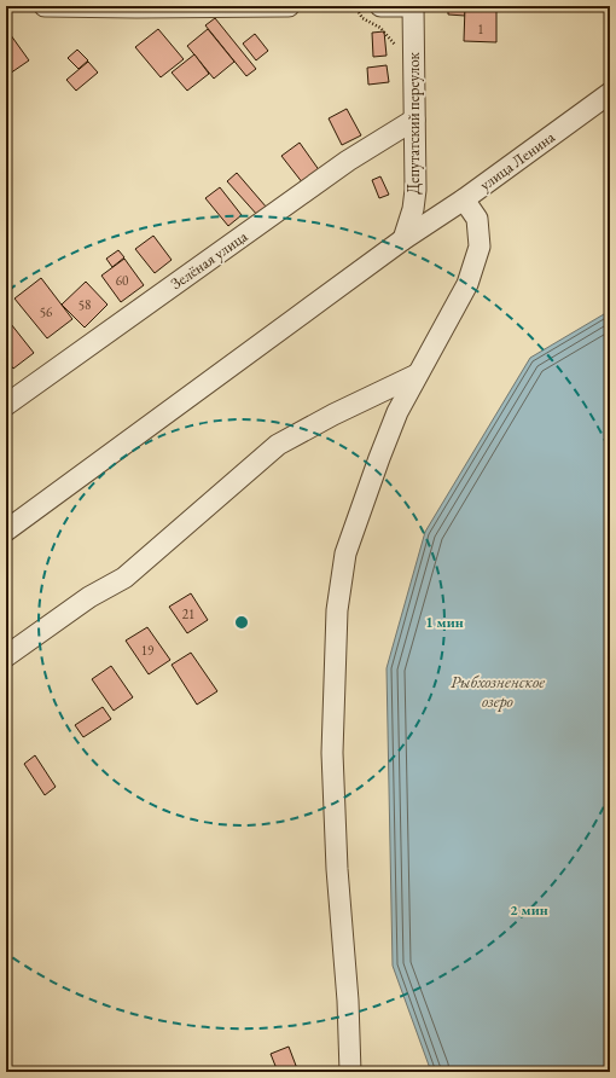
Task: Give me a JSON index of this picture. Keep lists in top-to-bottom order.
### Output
{
  "streets": {
    "street": ["Депутатский переулок", "улица Ленина", "Зелёная улица"]
  },
  "crossings": [
    ["Депутатский переулок", "улица Ленина"],
    ["Депутатский переулок", "Зелёная улица"]
  ],
  "water": ["Рыбхозненское озеро"],
  "house_numbers": [
    "1",
    "60",
    "58",
    "56",
    "21",
    "19"
  ],
  "rings": ["1 мин", "2 мин"]
}
